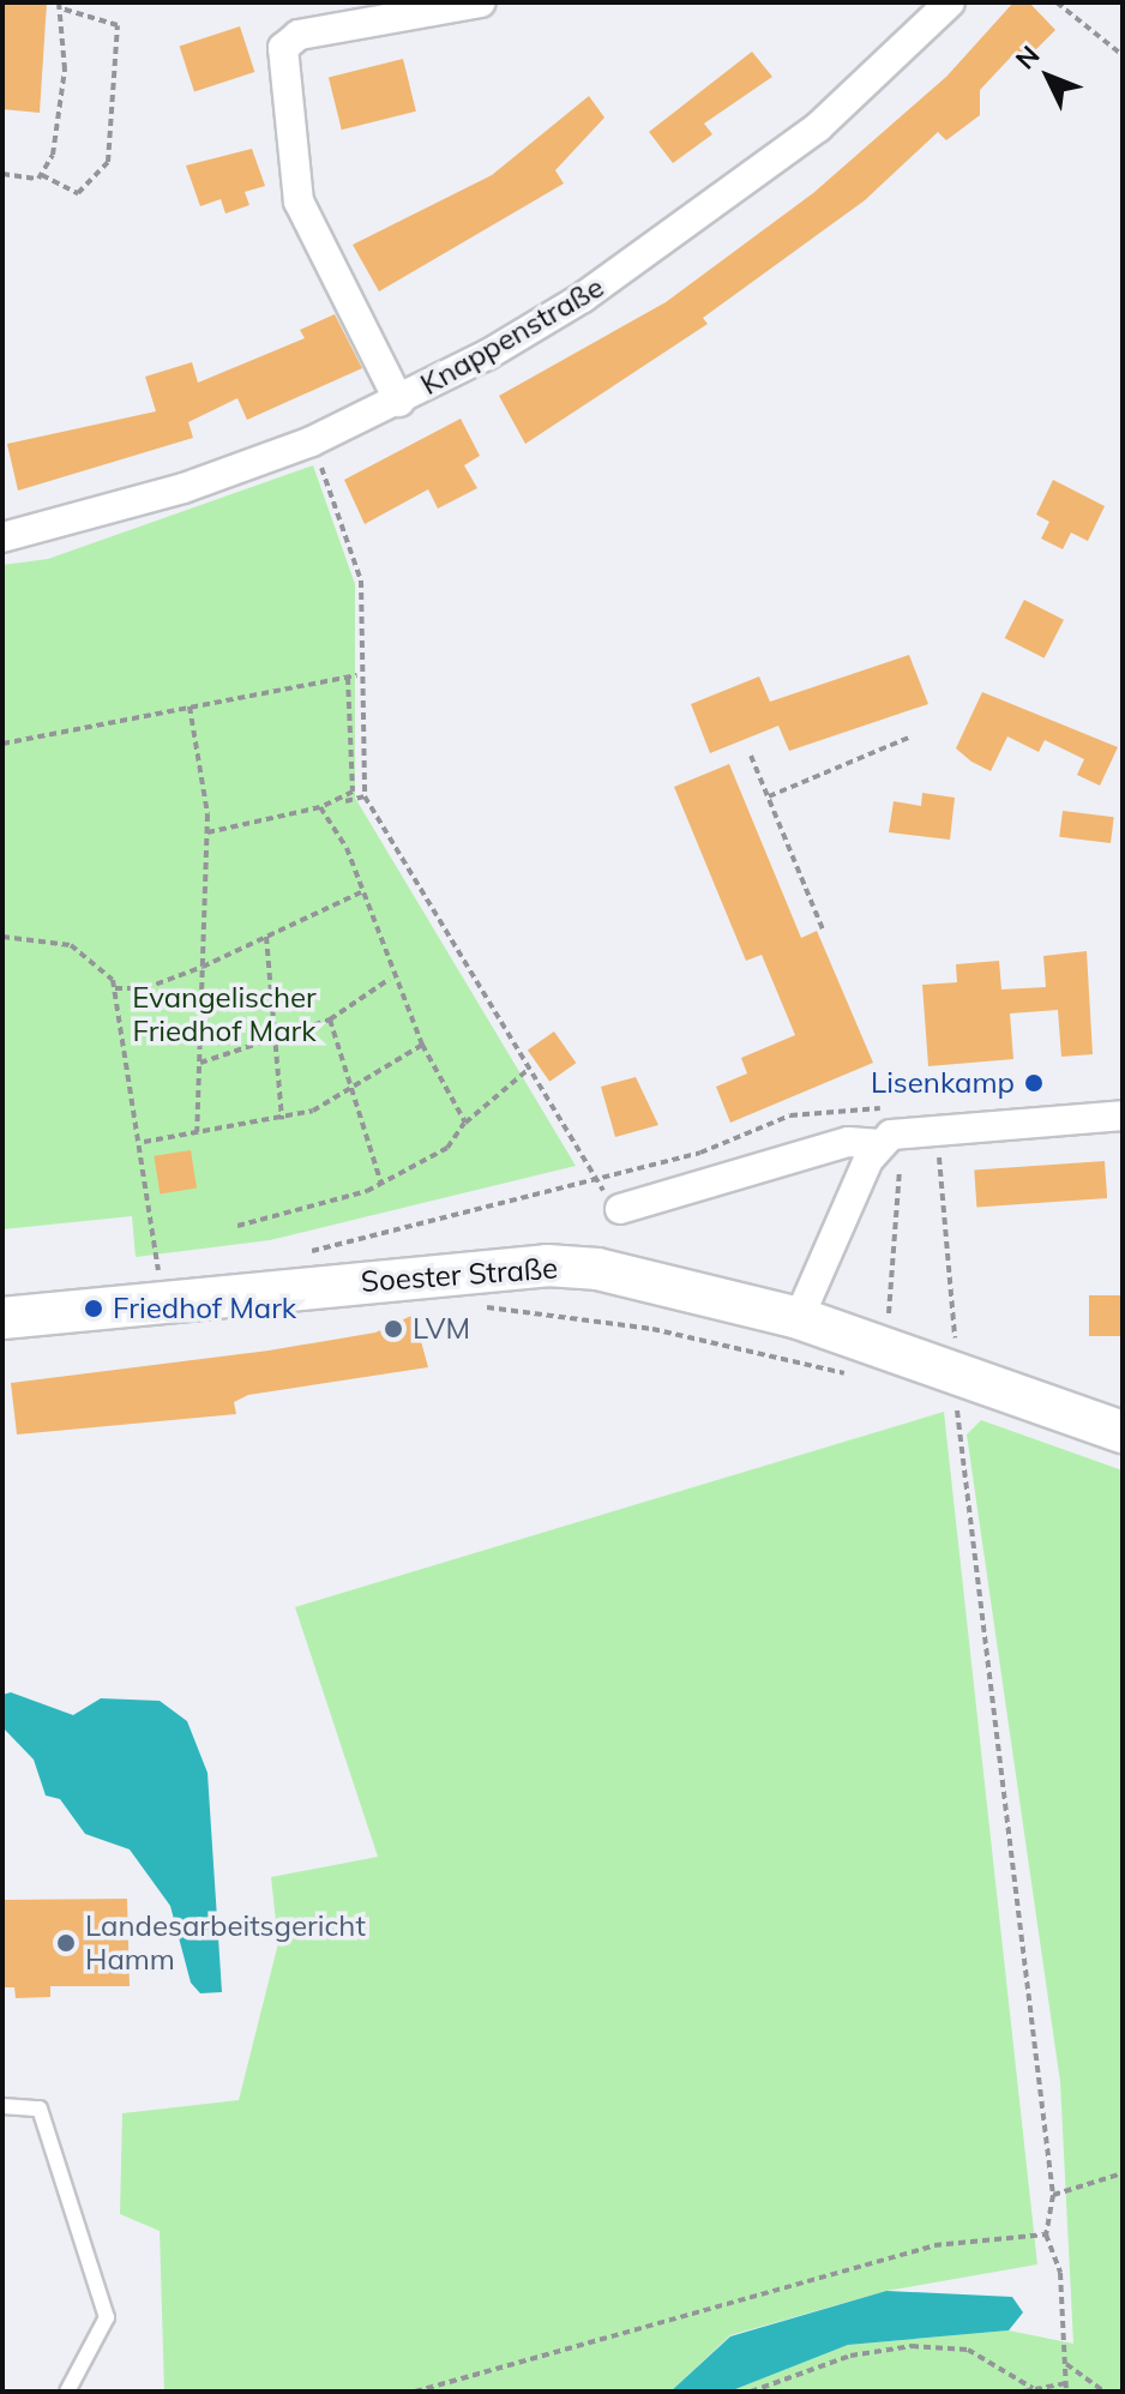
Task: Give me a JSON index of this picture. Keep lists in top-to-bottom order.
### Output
{
  "streets": {
    "main road": ["Soester Straße"],
    "street": ["Knappenstraße"]
  },
  "parks": ["Evangelischer Friedhof Mark"],
  "places": [
    "Lisenkamp",
    "Friedhof Mark",
    "LVM",
    "Landesarbeitsgericht Hamm"
  ],
  "north": "top left"
}
